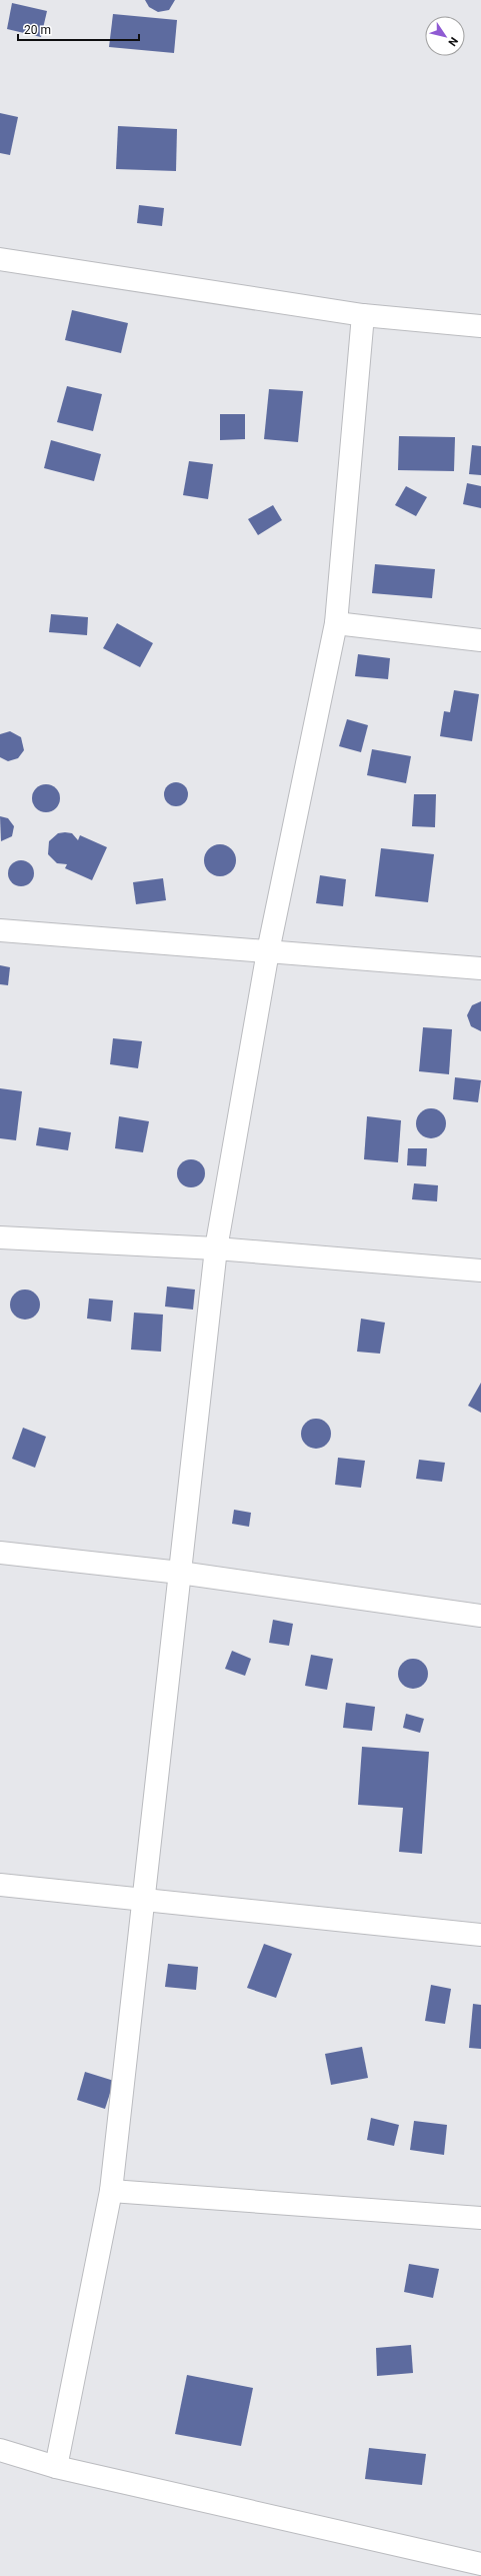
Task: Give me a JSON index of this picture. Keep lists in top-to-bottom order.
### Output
{
  "scale_bar": "20 m",
  "north": "bottom right"
}
